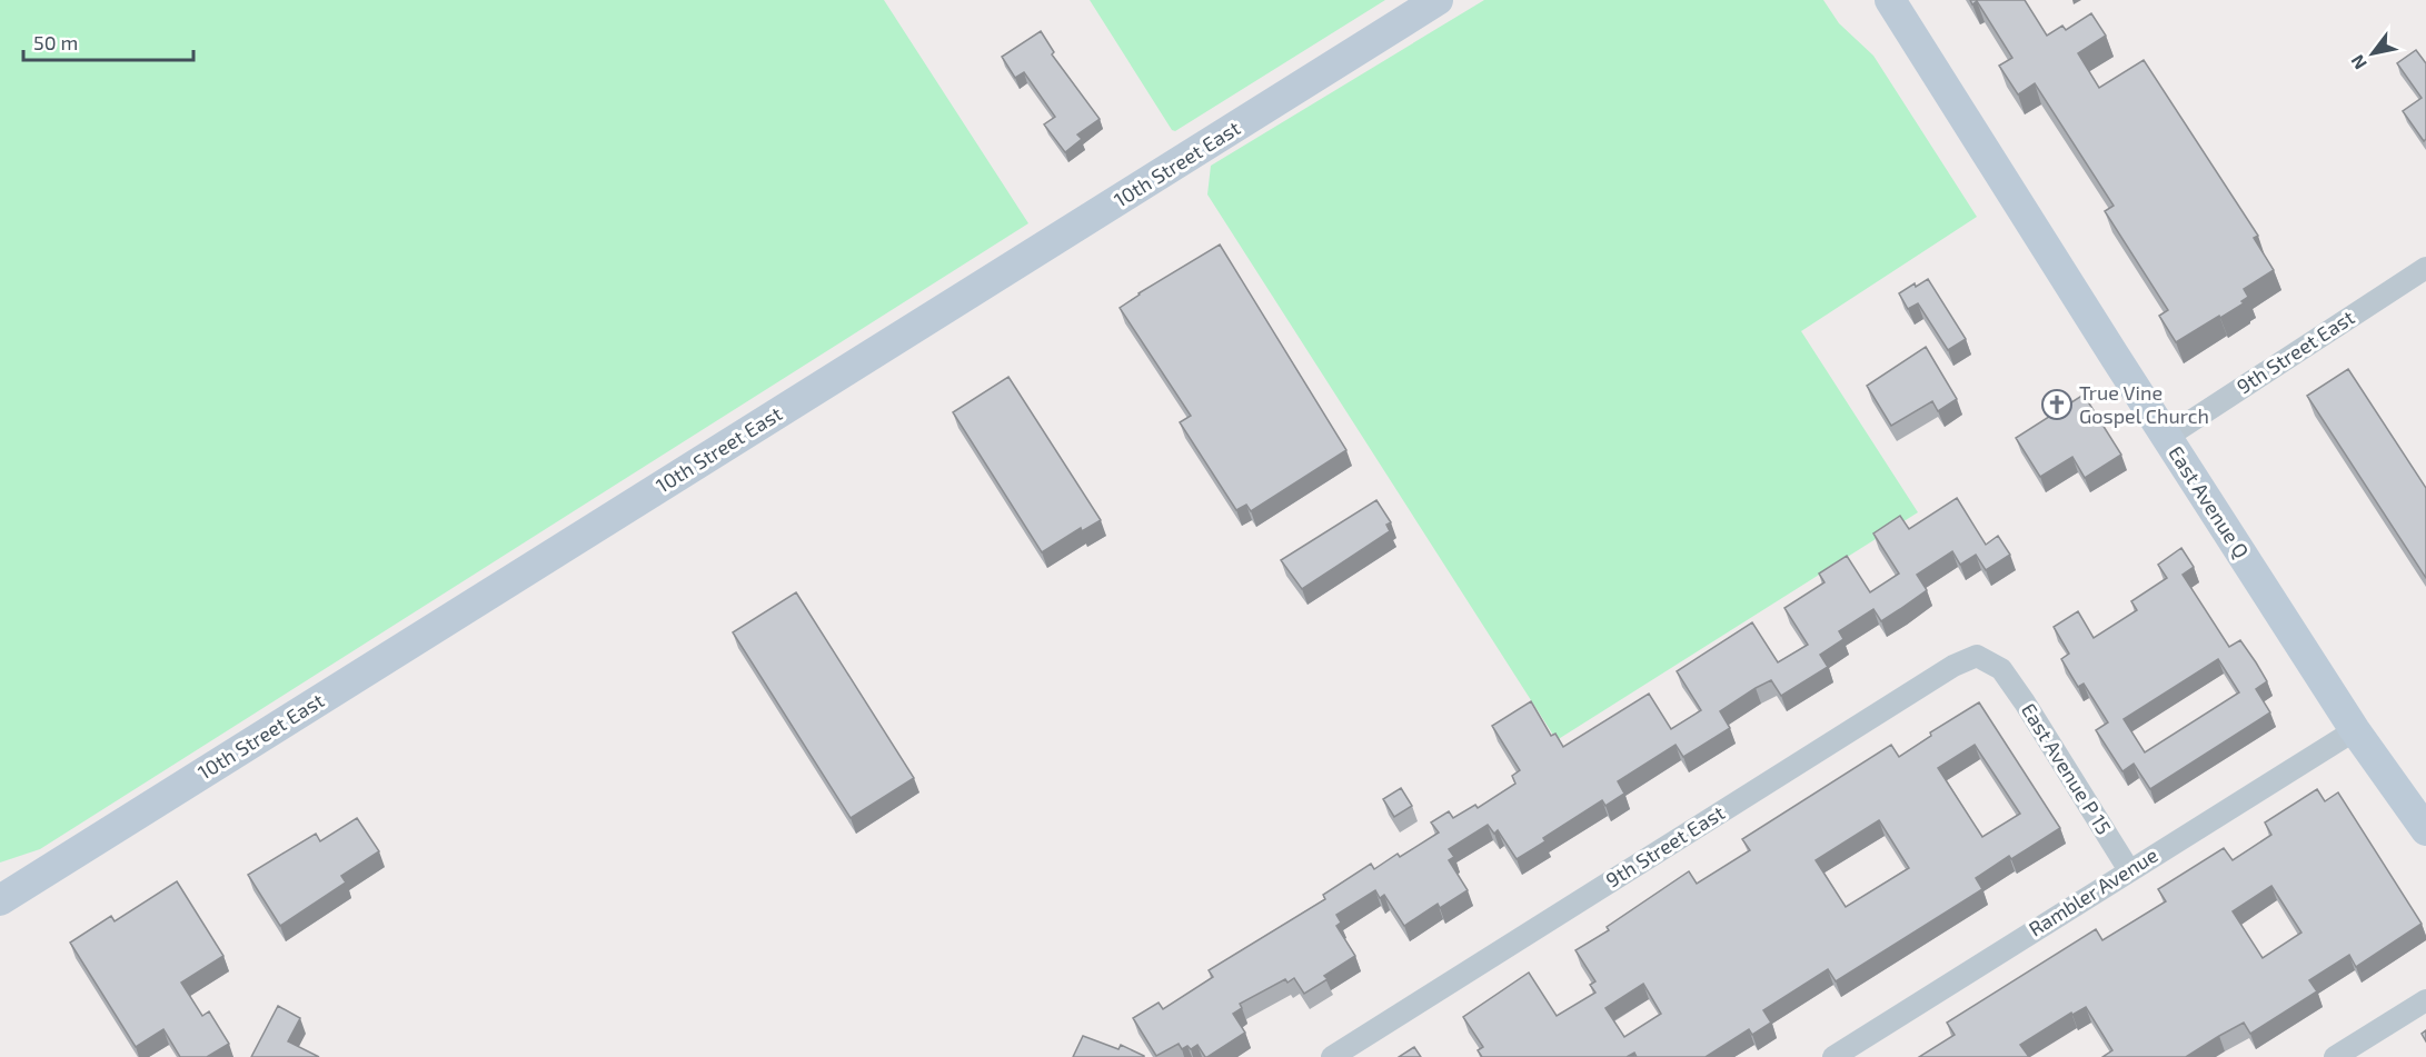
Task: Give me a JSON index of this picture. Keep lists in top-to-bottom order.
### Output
{
  "streets": {
    "main road": ["10th Street East", "East Avenue Q"],
    "street": ["9th Street East", "East Avenue P 15", "Rambler Avenue"]
  },
  "crossings": [
    ["9th Street East", "East Avenue Q"],
    ["9th Street East", "East Avenue P 15"],
    ["East Avenue Q", "Rambler Avenue"],
    ["East Avenue P 15", "Rambler Avenue"]
  ],
  "places": {
    "church": ["True Vine Gospel Church"]
  },
  "scale_bar": "50 m",
  "north": "bottom left"
}
